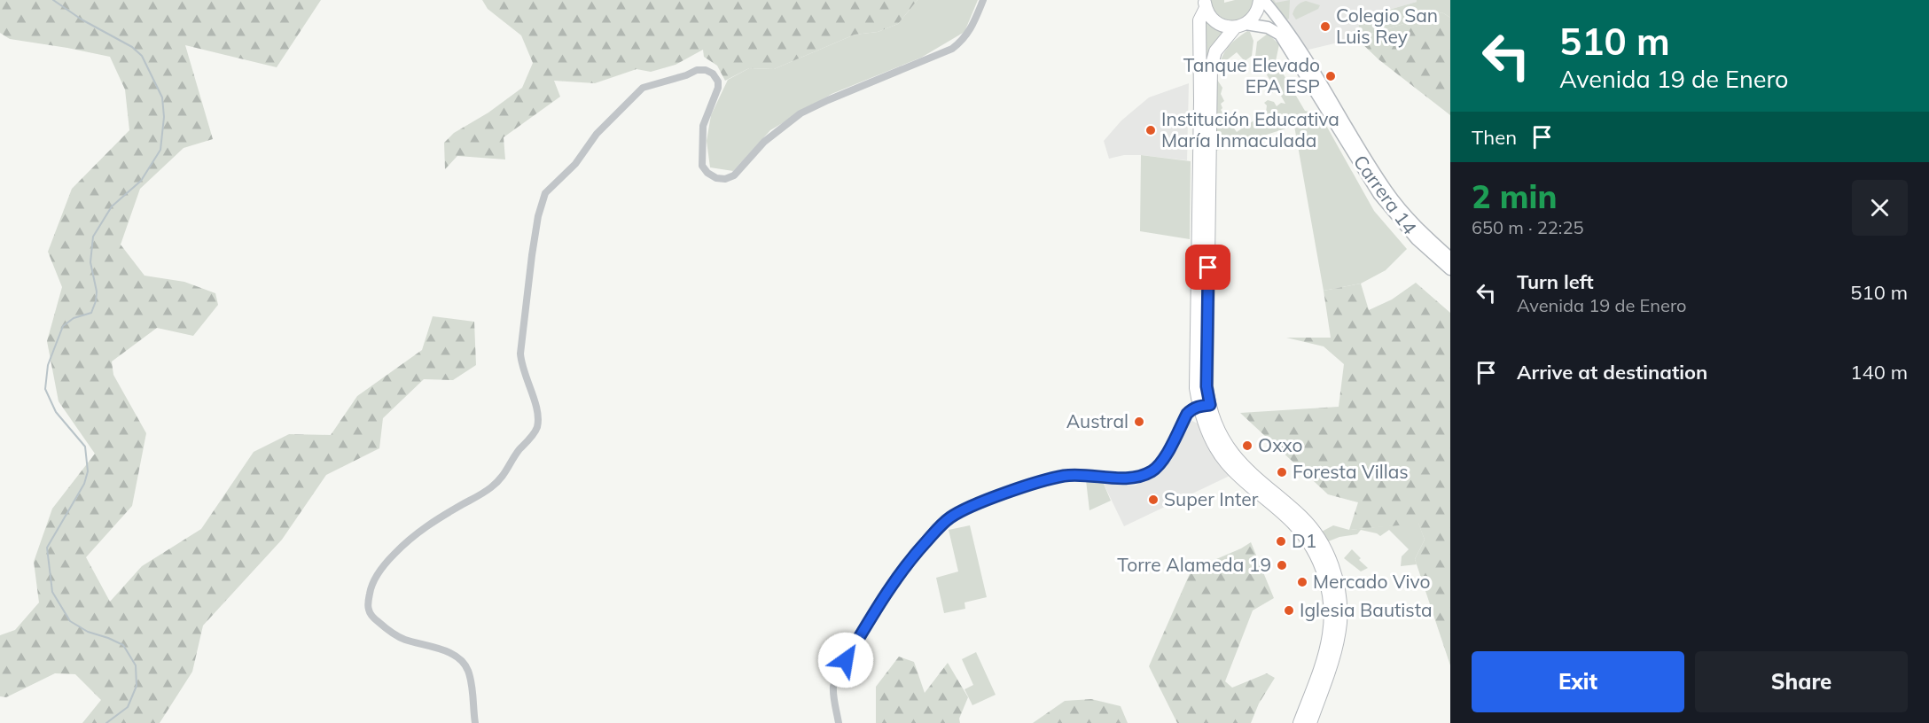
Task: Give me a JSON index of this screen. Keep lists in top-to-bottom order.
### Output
{
  "streets": {
    "main road": ["Carrera 14"]
  },
  "places": [
    "Colegio San Luis Rey",
    "Tanque Elevado EPA ESP",
    "Institución Educativa María Inmaculada",
    "Austral",
    "Oxxo",
    "Foresta Villas",
    "Super Inter",
    "D1",
    "Torre Alameda 19",
    "Mercado Vivo",
    "Iglesia Bautista"
  ],
  "page": {
    "turn": ["510 m", "Avenida 19 de Enero"],
    "then": "Then",
    "heading": ["2 min", "650 m · 22:25"],
    "list": [
      {
        "name": "Turn left",
        "note": "Avenida 19 de Enero",
        "value": "510 m"
      },
      {
        "name": "Arrive at destination",
        "value": "140 m"
      }
    ],
    "buttons": ["Exit", "Share"]
  }
}
